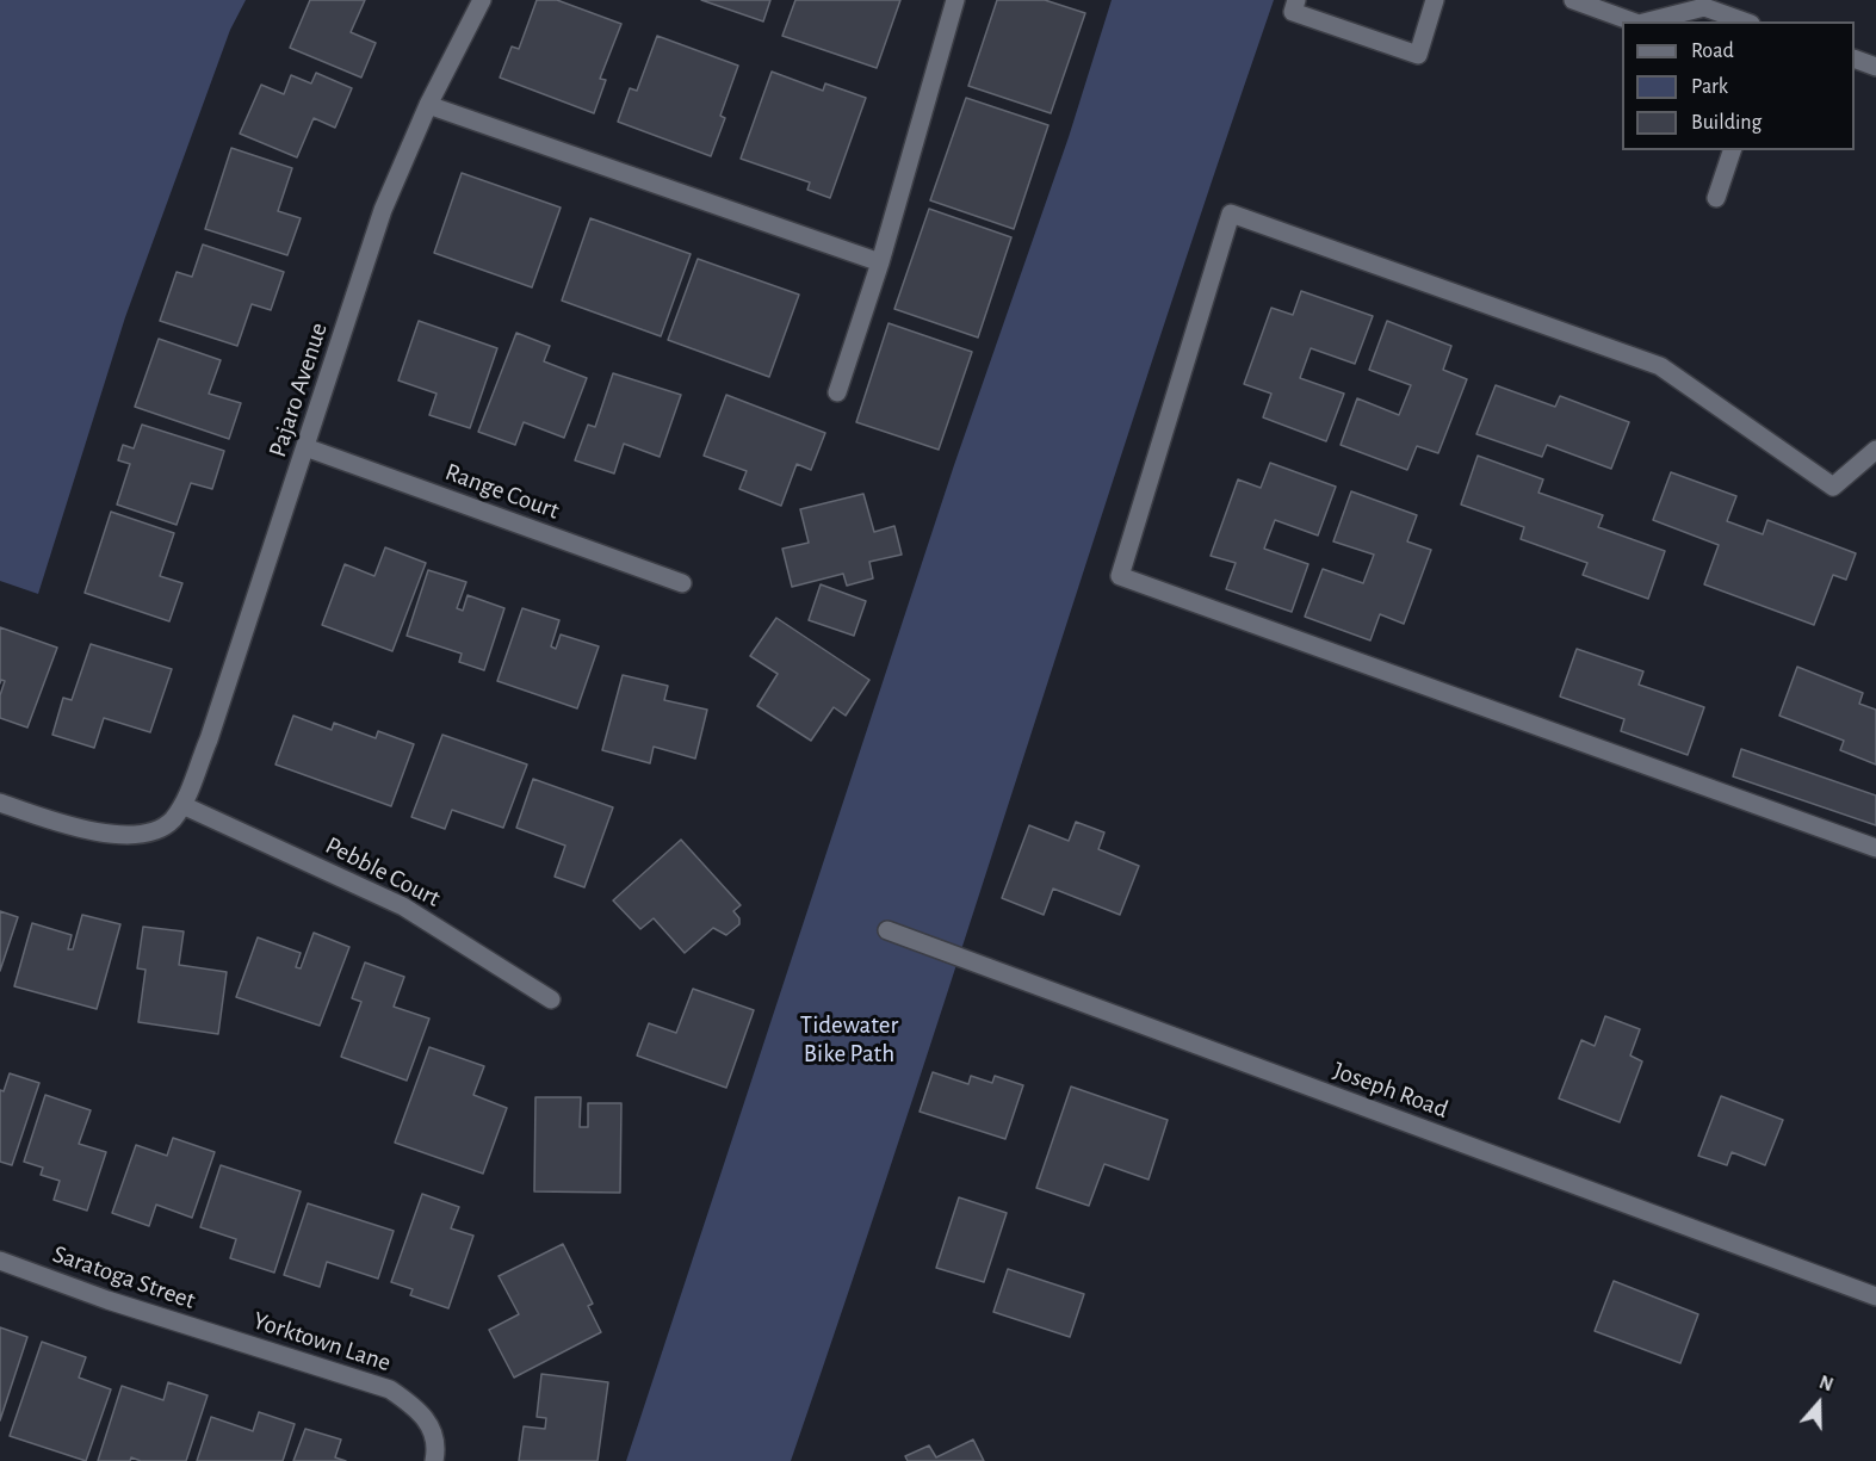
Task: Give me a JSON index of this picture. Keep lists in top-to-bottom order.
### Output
{
  "streets": {
    "street": [
      "Pajaro Avenue",
      "Range Court",
      "Pebble Court",
      "Joseph Road",
      "Saratoga Street",
      "Yorktown Lane"
    ]
  },
  "crossings": [
    ["Pajaro Avenue", "Range Court"],
    ["Pajaro Avenue", "Pebble Court"],
    ["Saratoga Street", "Yorktown Lane"]
  ],
  "parks": ["Tidewater Bike Path"],
  "legend": ["Road", "Park", "Building"],
  "north": "top"
}
